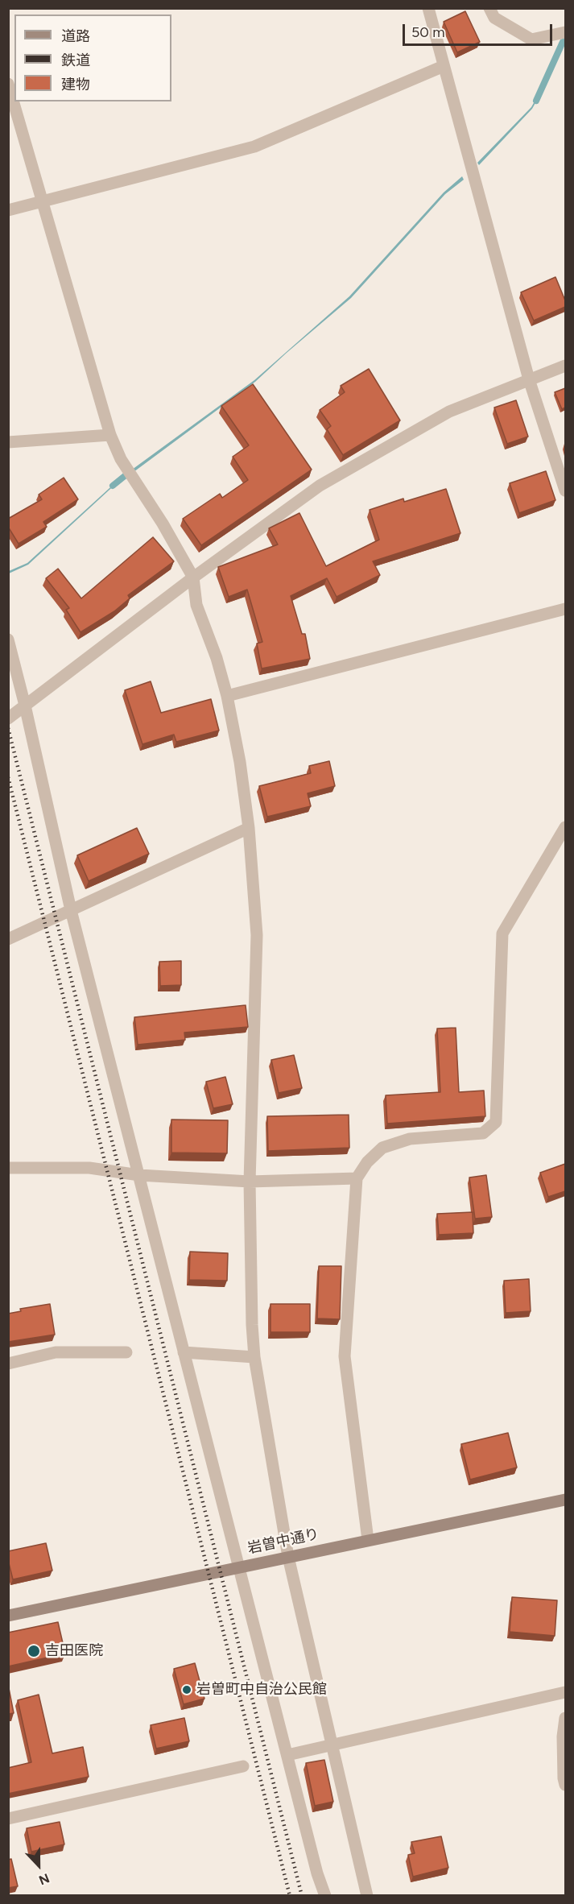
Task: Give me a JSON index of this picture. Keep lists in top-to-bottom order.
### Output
{
  "streets": {
    "street": ["岩曽中通り"]
  },
  "places": ["吉田医院", "岩曽町中自治公民館"],
  "legend": ["道路", "鉄道", "建物"],
  "scale_bar": "50 m",
  "north": "bottom"
}
